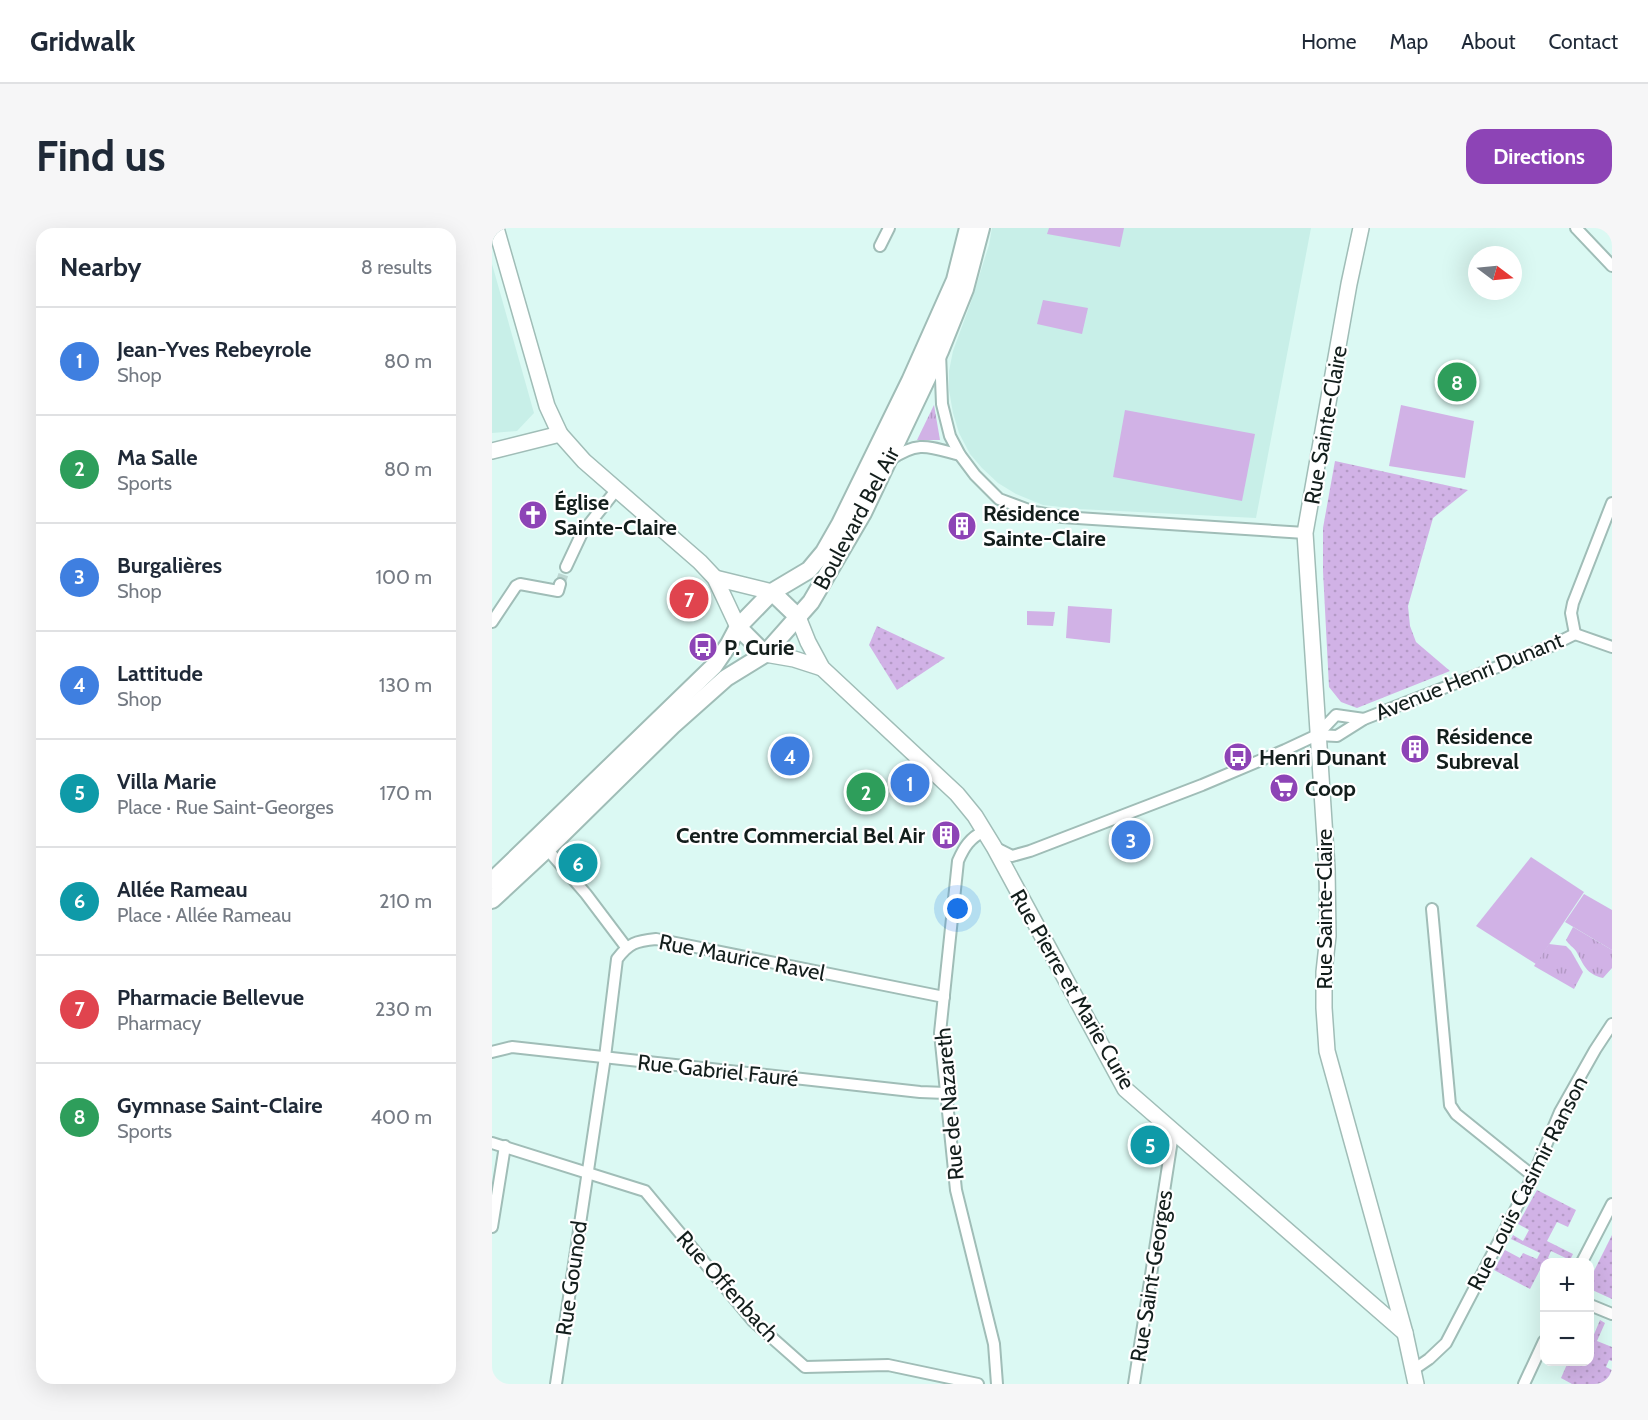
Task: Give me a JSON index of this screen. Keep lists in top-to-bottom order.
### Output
{
  "streets": {
    "main road": ["Boulevard Bel Air", "Rue Pierre et Marie Curie"],
    "street": [
      "Rue Sainte-Claire",
      "Avenue Henri Dunant",
      "Rue Maurice Ravel",
      "Rue Gabriel Fauré",
      "Rue de Nazareth",
      "Rue Louis Casimir Ranson",
      "Rue Saint-Georges",
      "Rue Gounod",
      "Rue Offenbach"
    ]
  },
  "crossings": [
    ["Rue Sainte-Claire", "Avenue Henri Dunant"],
    ["Rue Sainte-Claire", "Rue Pierre et Marie Curie"],
    ["Rue Sainte-Claire", "Rue Louis Casimir Ranson"],
    ["Boulevard Bel Air", "Rue Pierre et Marie Curie"],
    ["Rue Maurice Ravel", "Rue Gabriel Fauré"],
    ["Rue Maurice Ravel", "Rue de Nazareth"],
    ["Rue Maurice Ravel", "Rue Gounod"],
    ["Rue Maurice Ravel", "Rue Offenbach"],
    ["Rue Pierre et Marie Curie", "Rue de Nazareth"],
    ["Rue Pierre et Marie Curie", "Rue Saint-Georges"],
    ["Rue Gabriel Fauré", "Rue de Nazareth"],
    ["Rue Gounod", "Rue Offenbach"]
  ],
  "places": {
    "church": ["Église Sainte-Claire"],
    "building": ["Résidence Sainte-Claire", "Résidence Subreval", "Centre Commercial Bel Air"],
    "bus stop": ["P. Curie", "Henri Dunant"],
    "supermarket": ["Coop"]
  },
  "north": "right",
  "page": {
    "header": "Gridwalk",
    "nav": [
      "Home",
      "Map",
      "About",
      "Contact"
    ],
    "buttons": "Directions",
    "title": "Find us",
    "heading": ["Nearby", "8 results"],
    "list": [
      {
        "mark": "1",
        "name": "Jean-Yves Rebeyrole",
        "note": "Shop",
        "value": "80 m"
      },
      {
        "mark": "2",
        "name": "Ma Salle",
        "note": "Sports",
        "value": "80 m"
      },
      {
        "mark": "3",
        "name": "Burgalières",
        "note": "Shop",
        "value": "100 m"
      },
      {
        "mark": "4",
        "name": "Lattitude",
        "note": "Shop",
        "value": "130 m"
      },
      {
        "mark": "5",
        "name": "Villa Marie",
        "note": "Place · Rue Saint-Georges",
        "value": "170 m"
      },
      {
        "mark": "6",
        "name": "Allée Rameau",
        "note": "Place · Allée Rameau",
        "value": "210 m"
      },
      {
        "mark": "7",
        "name": "Pharmacie Bellevue",
        "note": "Pharmacy",
        "value": "230 m"
      },
      {
        "mark": "8",
        "name": "Gymnase Saint-Claire",
        "note": "Sports",
        "value": "400 m"
      }
    ],
    "pins": [
      "8",
      "7",
      "4",
      "1",
      "2",
      "3",
      "6",
      "5"
    ],
    "map_buttons": ["+", "−"]
  }
}
